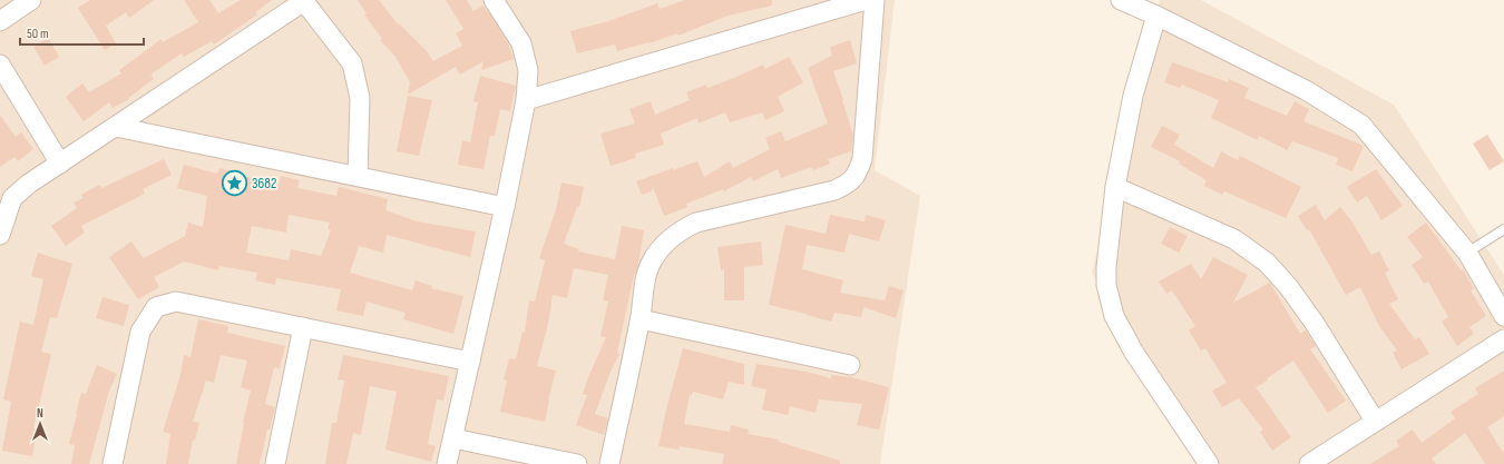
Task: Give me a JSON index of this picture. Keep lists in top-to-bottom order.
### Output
{
  "places": {
    "place": ["3682"]
  },
  "scale_bar": "50 m",
  "north": "top"
}
